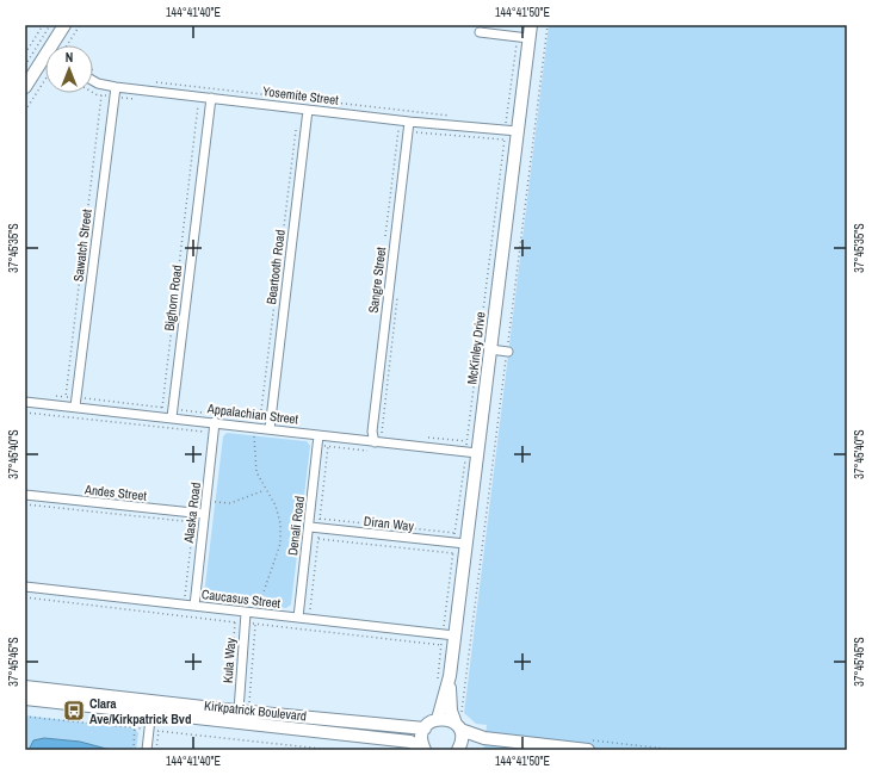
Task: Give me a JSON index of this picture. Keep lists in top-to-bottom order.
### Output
{
  "streets": {
    "street": [
      "Yosemite Street",
      "Sawatch Street",
      "Beartooth Road",
      "Sangre Street",
      "Bighorn Road",
      "McKinley Drive",
      "Appalachian Street",
      "Andes Street",
      "Alaska Road",
      "Diran Way",
      "Denali Road",
      "Caucasus Street",
      "Kula Way",
      "Kirkpatrick Boulevard"
    ]
  },
  "crossings": [
    ["Yosemite Street", "Sawatch Street"],
    ["Yosemite Street", "Beartooth Road"],
    ["Yosemite Street", "Sangre Street"],
    ["Yosemite Street", "Bighorn Road"],
    ["Yosemite Street", "McKinley Drive"],
    ["Sawatch Street", "Appalachian Street"],
    ["Beartooth Road", "Appalachian Street"],
    ["Sangre Street", "Appalachian Street"],
    ["Bighorn Road", "Appalachian Street"],
    ["McKinley Drive", "Appalachian Street"],
    ["McKinley Drive", "Diran Way"],
    ["McKinley Drive", "Caucasus Street"],
    ["Appalachian Street", "Alaska Road"],
    ["Appalachian Street", "Denali Road"],
    ["Andes Street", "Alaska Road"],
    ["Alaska Road", "Caucasus Street"],
    ["Diran Way", "Denali Road"],
    ["Denali Road", "Caucasus Street"],
    ["Caucasus Street", "Kula Way"],
    ["Kula Way", "Kirkpatrick Boulevard"]
  ],
  "places": {
    "bus stop": ["Clara Ave/Kirkpatrick Bvd"]
  },
  "north": "top",
  "coordinates": [
    "144°41'40\"E",
    "144°41'50\"E",
    "37°45'35\"S",
    "37°45'40\"S",
    "37°45'45\"S"
  ]
}
